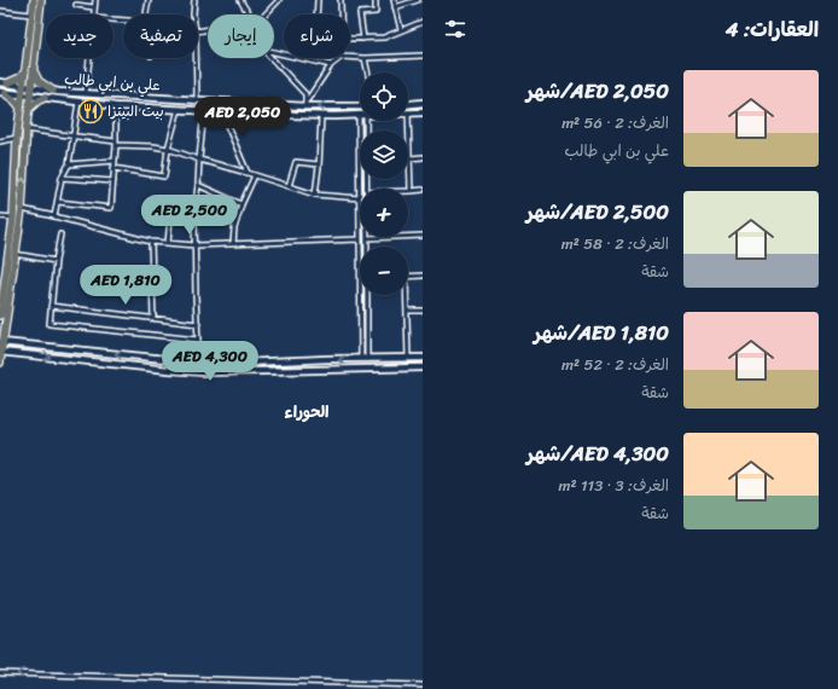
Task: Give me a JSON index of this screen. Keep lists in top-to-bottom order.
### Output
{
  "streets": {
    "street": ["علي بن ابي طالب"]
  },
  "districts": ["الحوراء"],
  "places": {
    "restaurant": ["بيت البيتزا"]
  },
  "page": {
    "heading": "العقارات: 4",
    "chip": [
      "شراء",
      "إيجار",
      "تصفية",
      "جديد"
    ],
    "list": [
      {
        "name": "AED 2,050/شهر",
        "note": "الغرف: 2 · 56 m² · علي بن ابي طالب"
      },
      {
        "name": "AED 2,500/شهر",
        "note": "الغرف: 2 · 58 m² · شقة"
      },
      {
        "name": "AED 1,810/شهر",
        "note": "الغرف: 2 · 52 m² · شقة"
      },
      {
        "name": "AED 4,300/شهر",
        "note": "الغرف: 3 · 113 m² · شقة"
      }
    ],
    "map_buttons": ["+", "−"],
    "price": [
      "AED 2,050",
      "AED 2,500",
      "AED 1,810",
      "AED 4,300"
    ]
  }
}
